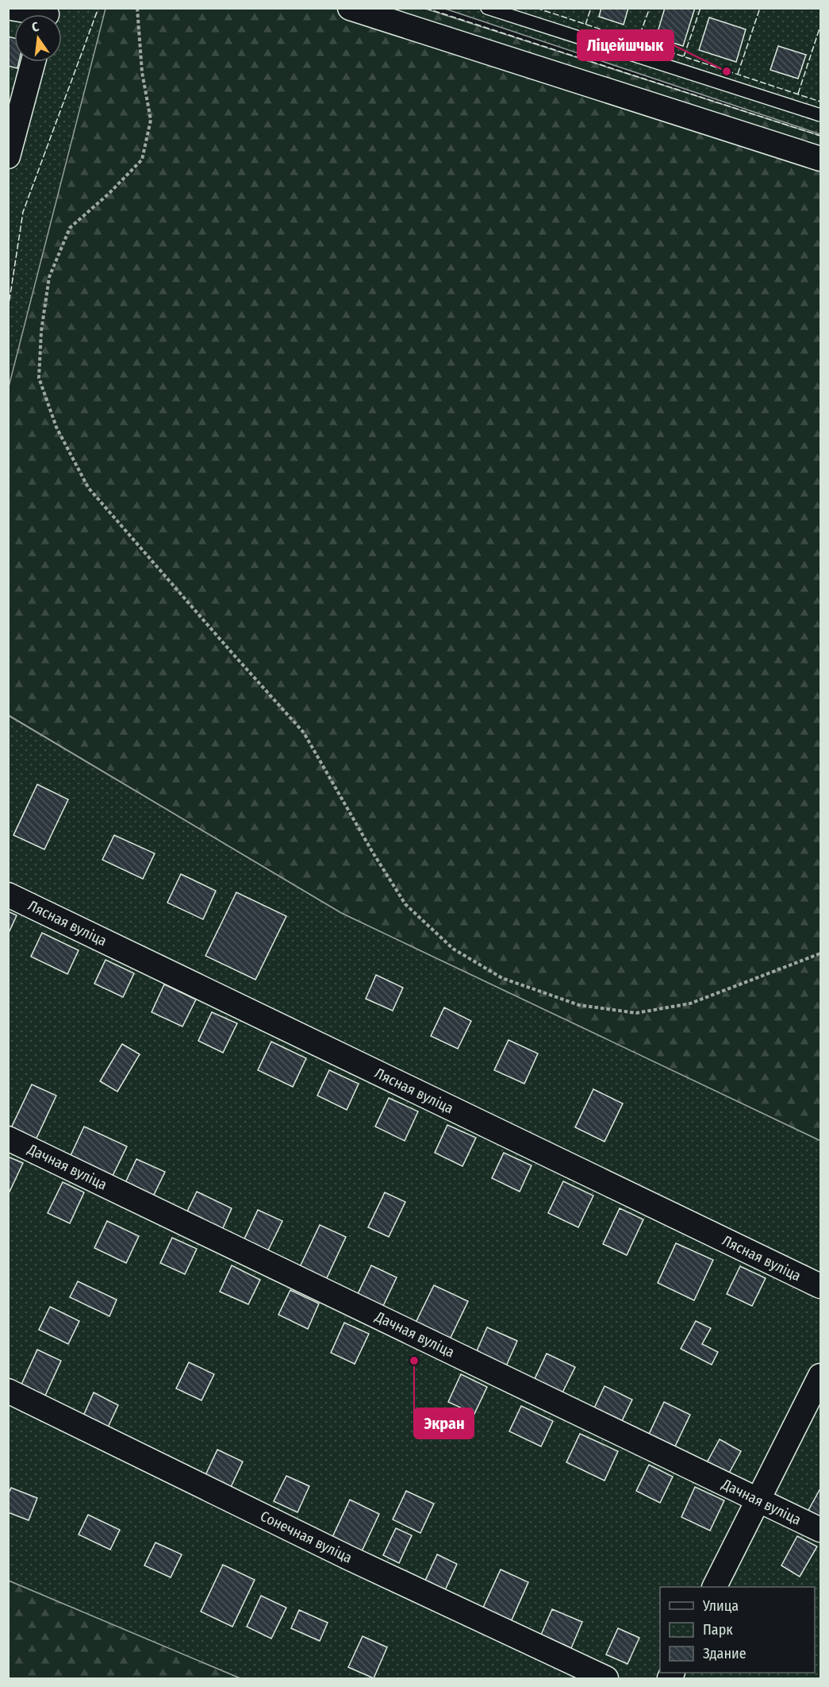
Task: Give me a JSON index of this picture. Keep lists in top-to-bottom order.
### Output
{
  "streets": {
    "street": ["Лясная вуліца", "Дачная вуліца", "Сонечная вуліца"]
  },
  "places": ["Ліцейшчык", "Экран"],
  "legend": ["Улица", "Парк", "Здание"],
  "north": "top"
}
